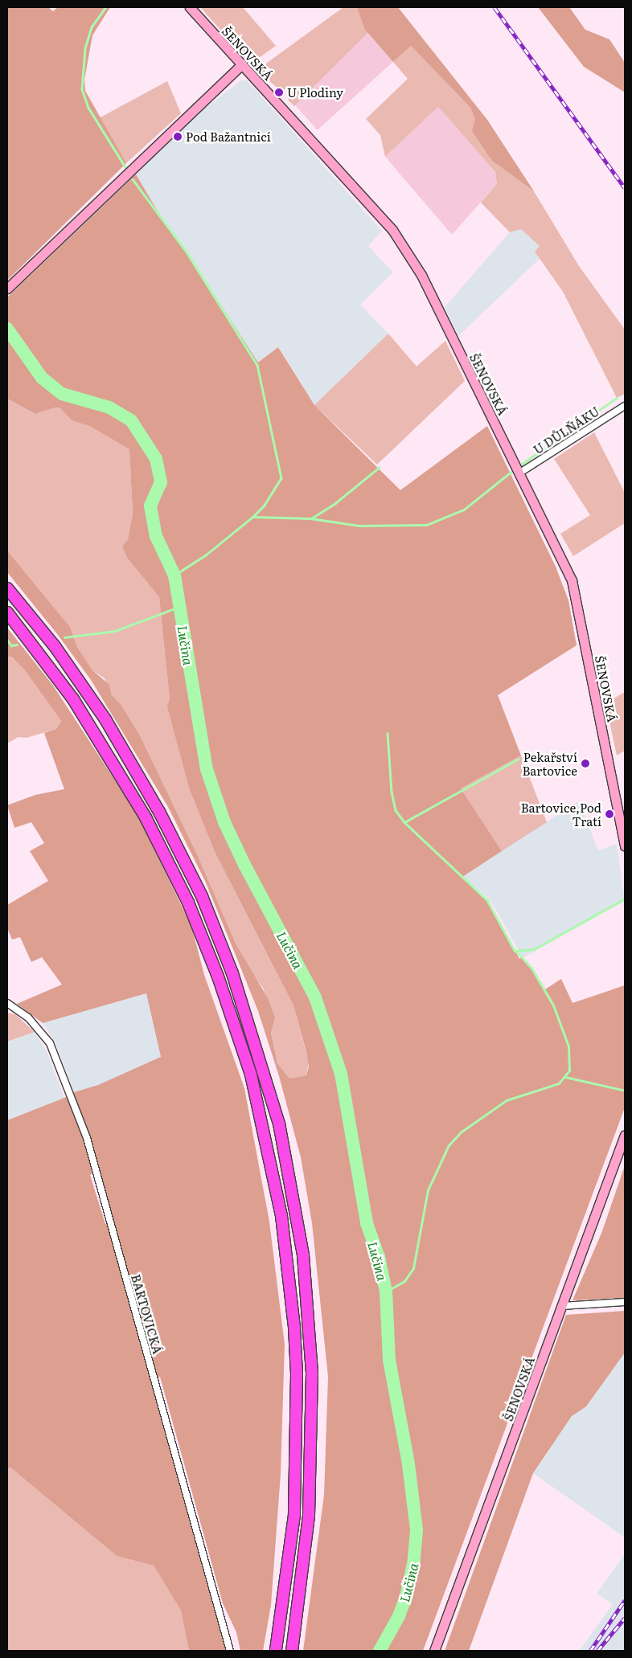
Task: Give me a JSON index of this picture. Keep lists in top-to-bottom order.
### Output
{
  "streets": {
    "street": ["ŠENOVSKÁ", "U DŮLŇÁKU", "BARTOVICKÁ"]
  },
  "crossings": [
    ["ŠENOVSKÁ", "U DŮLŇÁKU"]
  ],
  "water": ["Lučina"],
  "places": [
    "U Plodiny",
    "Pod Bažantnicí",
    "Pekařství Bartovice",
    "Bartovice,Pod Tratí"
  ]
}
